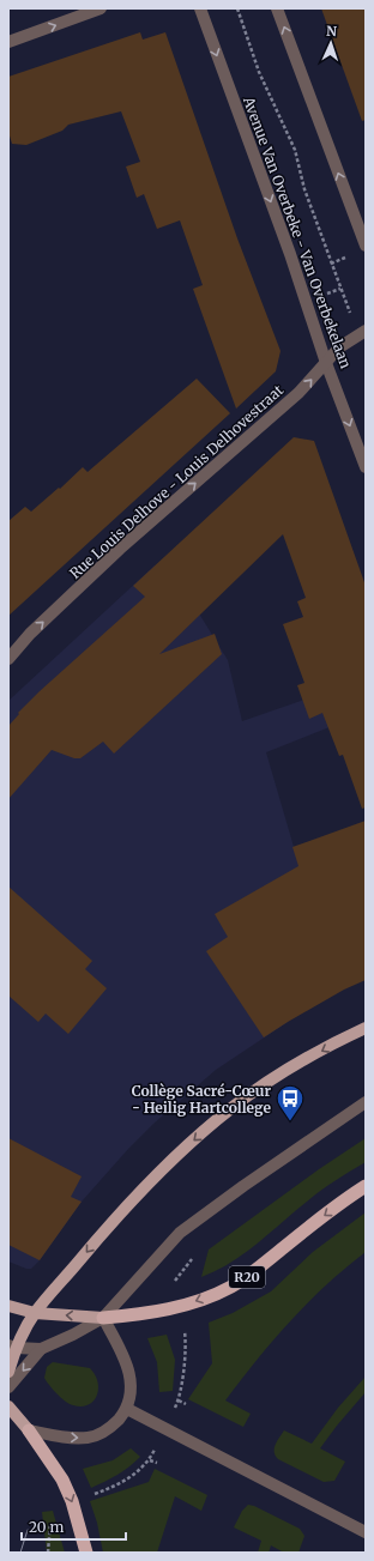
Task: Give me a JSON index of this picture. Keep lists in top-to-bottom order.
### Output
{
  "streets": {
    "highway": ["R20"],
    "street": ["Avenue Van Overbeke - Van Overbekelaan", "Rue Louis Delhove - Louis Delhovestraat"]
  },
  "crossings": [
    ["Avenue Van Overbeke - Van Overbekelaan", "Rue Louis Delhove - Louis Delhovestraat"]
  ],
  "one_way": ["Rue Louis Delhove - Louis Delhovestraat"],
  "places": {
    "bus stop": ["Collège Sacré-Cœur - Heilig Hartcollege"]
  },
  "scale_bar": "20 m",
  "north": "top"
}
